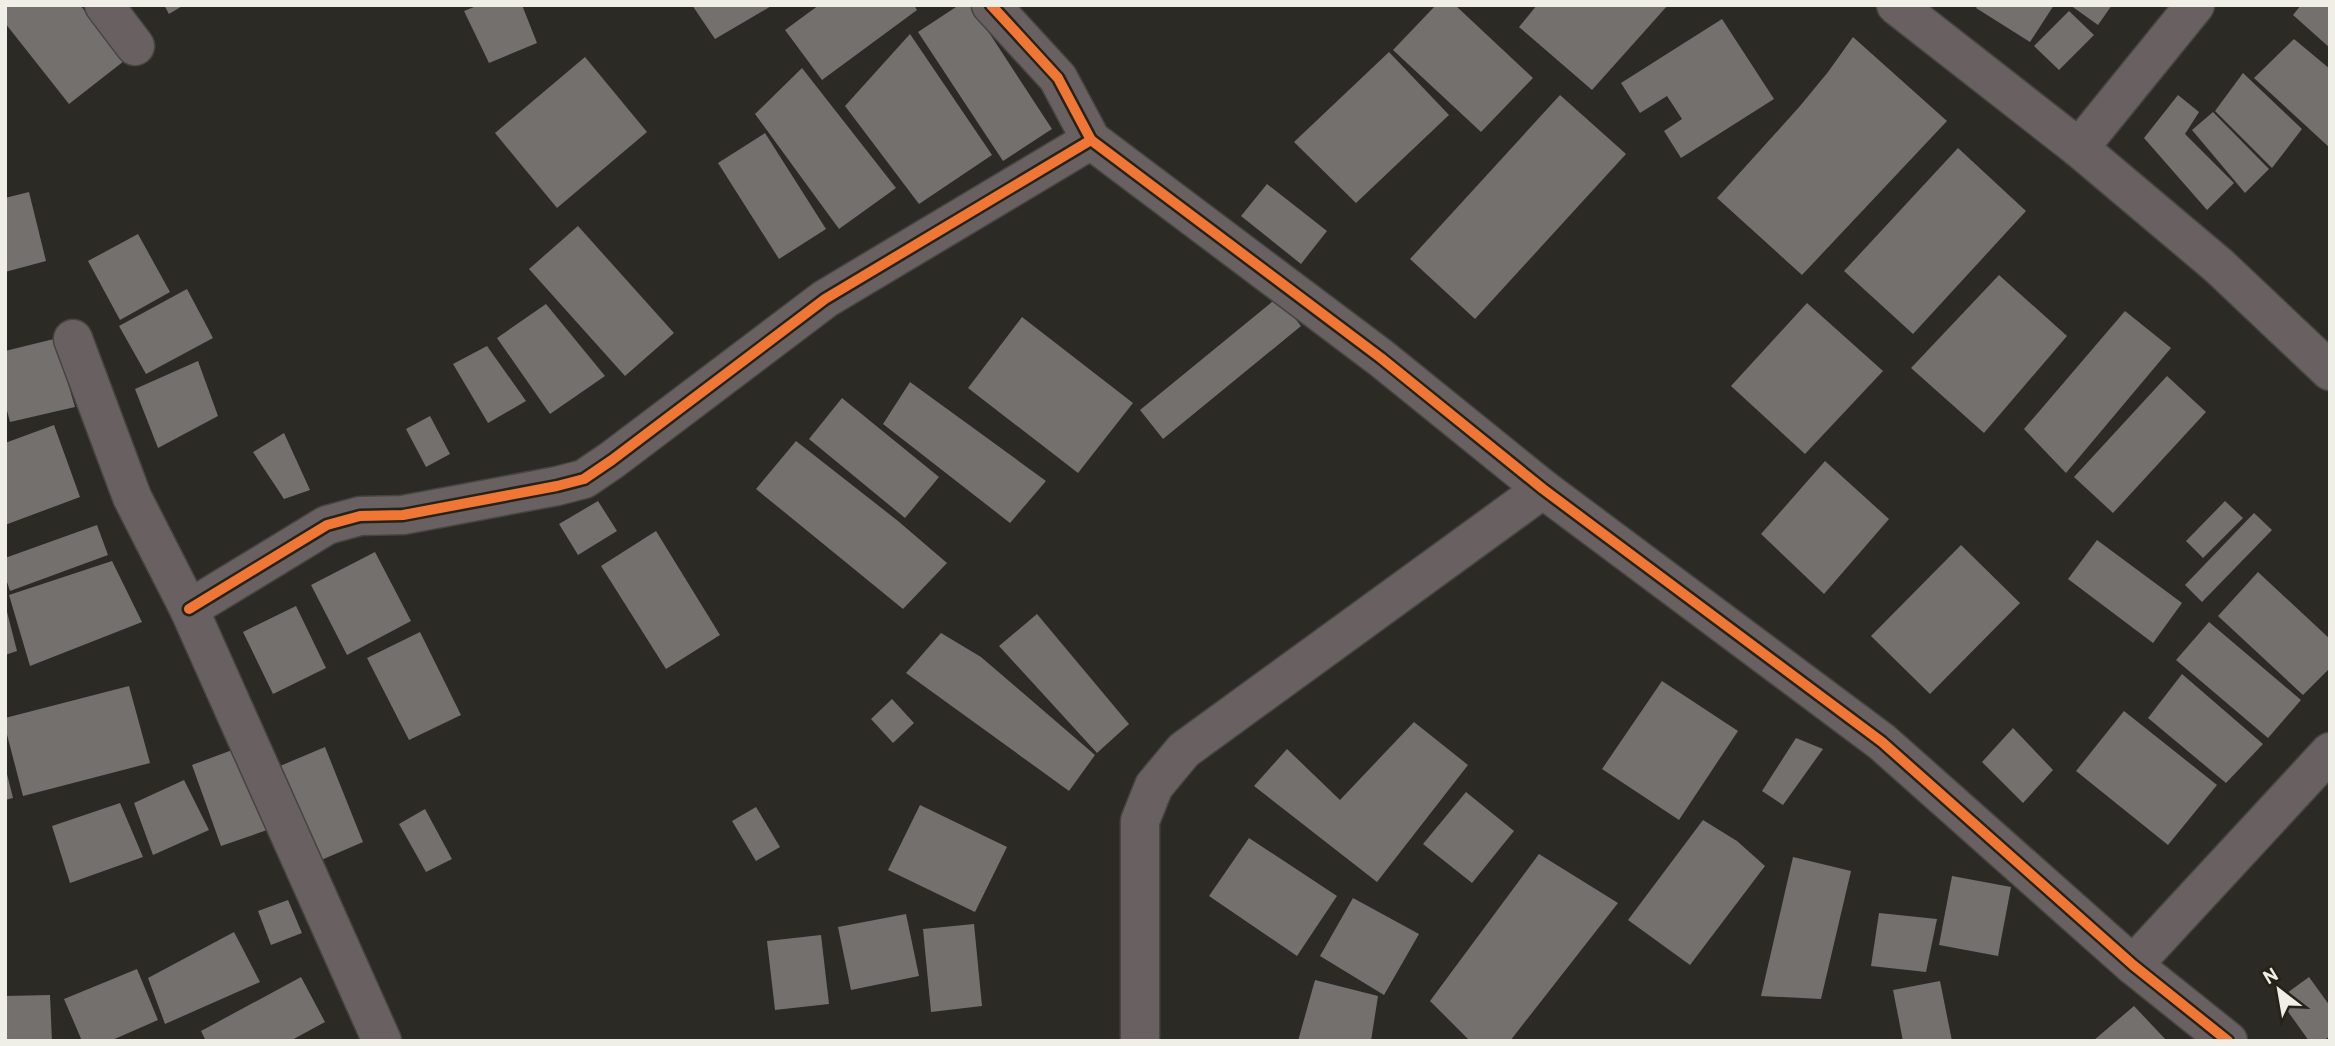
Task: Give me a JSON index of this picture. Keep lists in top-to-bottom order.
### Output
{
  "north": "top left"
}
